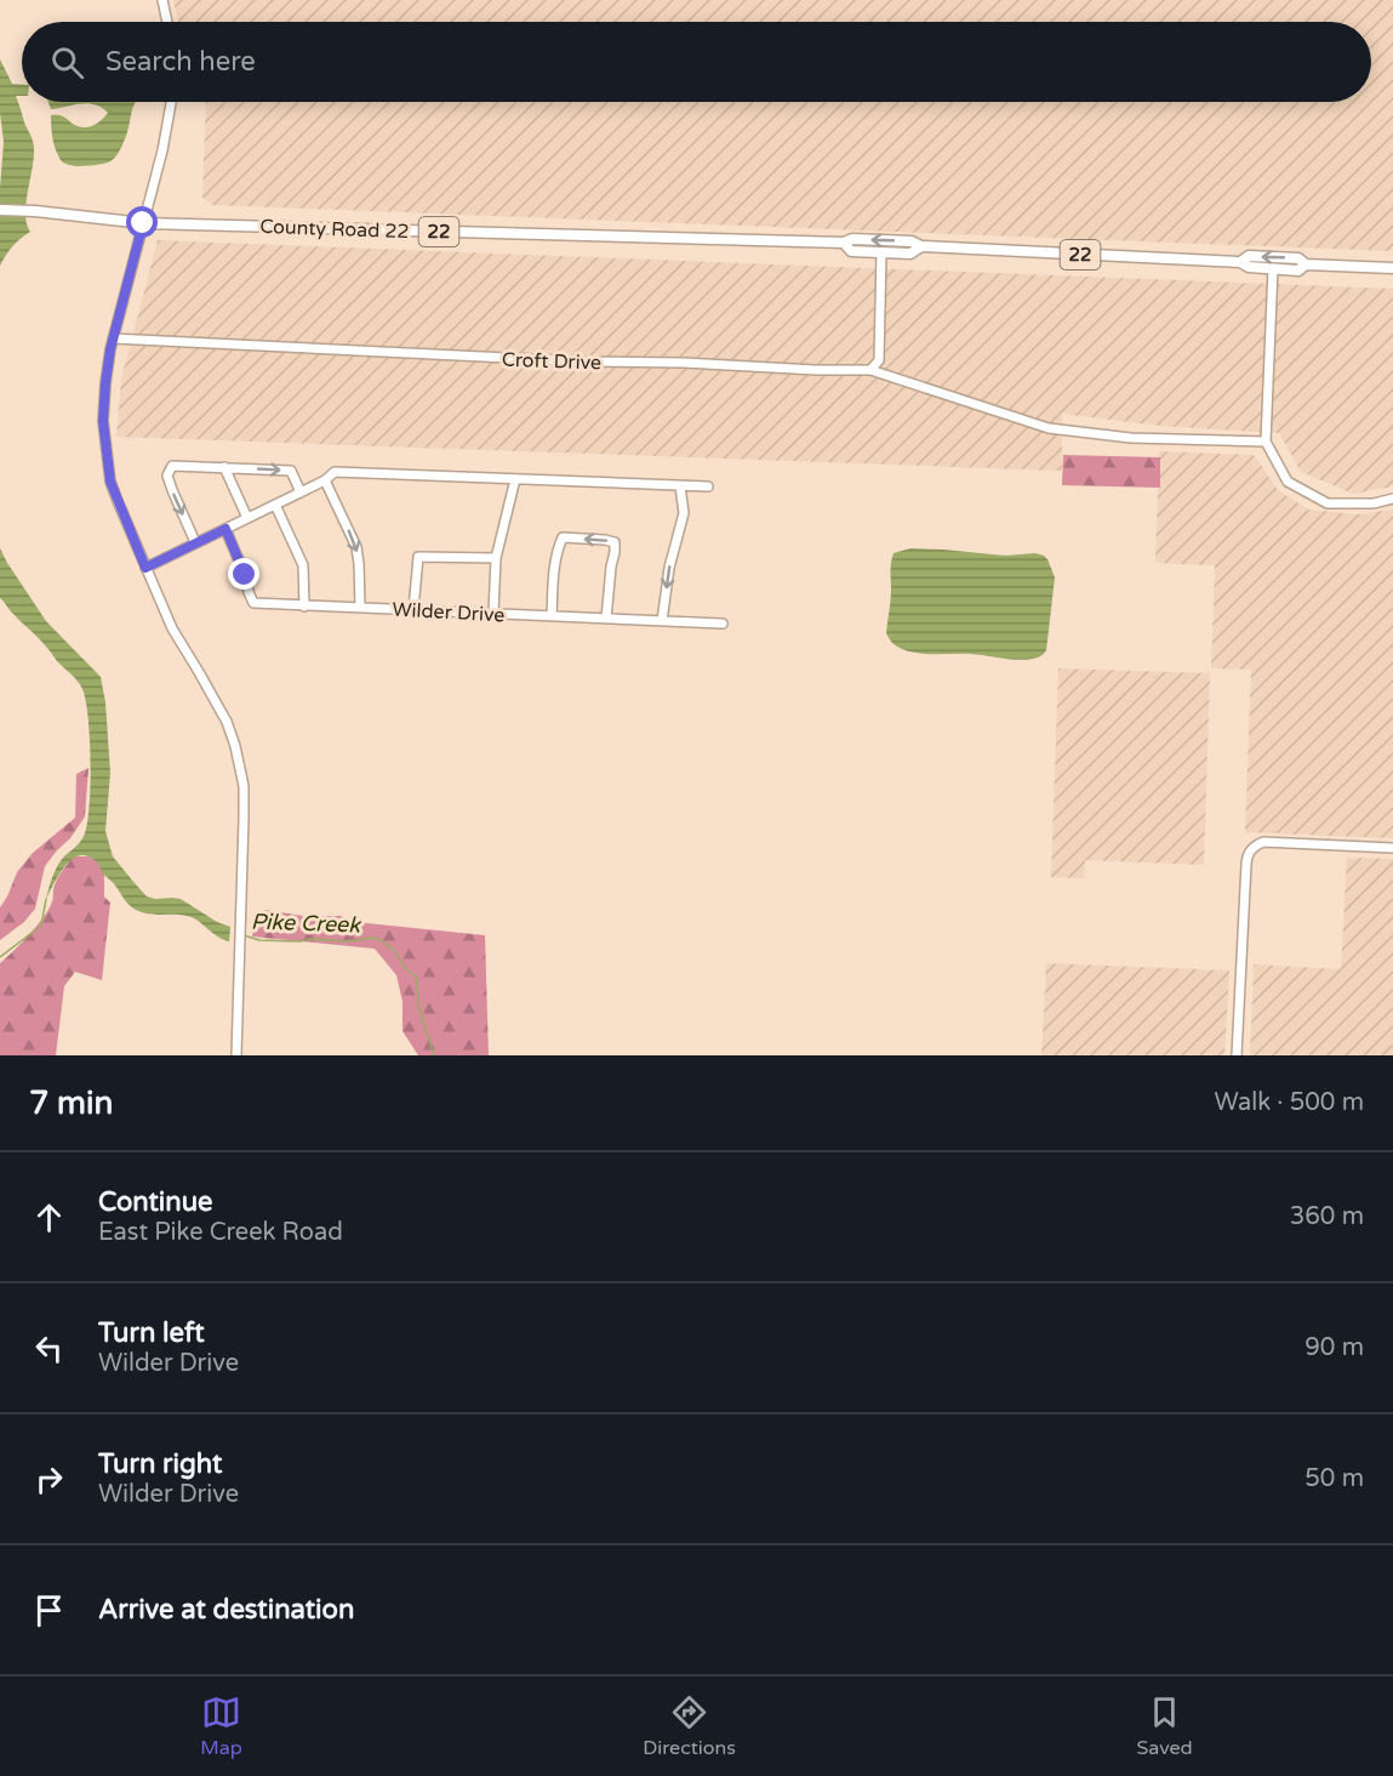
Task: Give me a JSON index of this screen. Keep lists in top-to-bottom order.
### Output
{
  "streets": {
    "main road": ["County Road 22", "22"],
    "street": ["Croft Drive", "Wilder Drive"]
  },
  "water": ["Pike Creek"],
  "page": {
    "search": "Search here",
    "heading": ["7 min", "Walk · 500 m"],
    "list": [
      ["Continue", "East Pike Creek Road", "360 m"],
      ["Turn left", "Wilder Drive", "90 m"],
      ["Turn right", "Wilder Drive", "50 m"],
      "Arrive at destination"
    ],
    "nav": ["Map", "Directions", "Saved"]
  }
}
